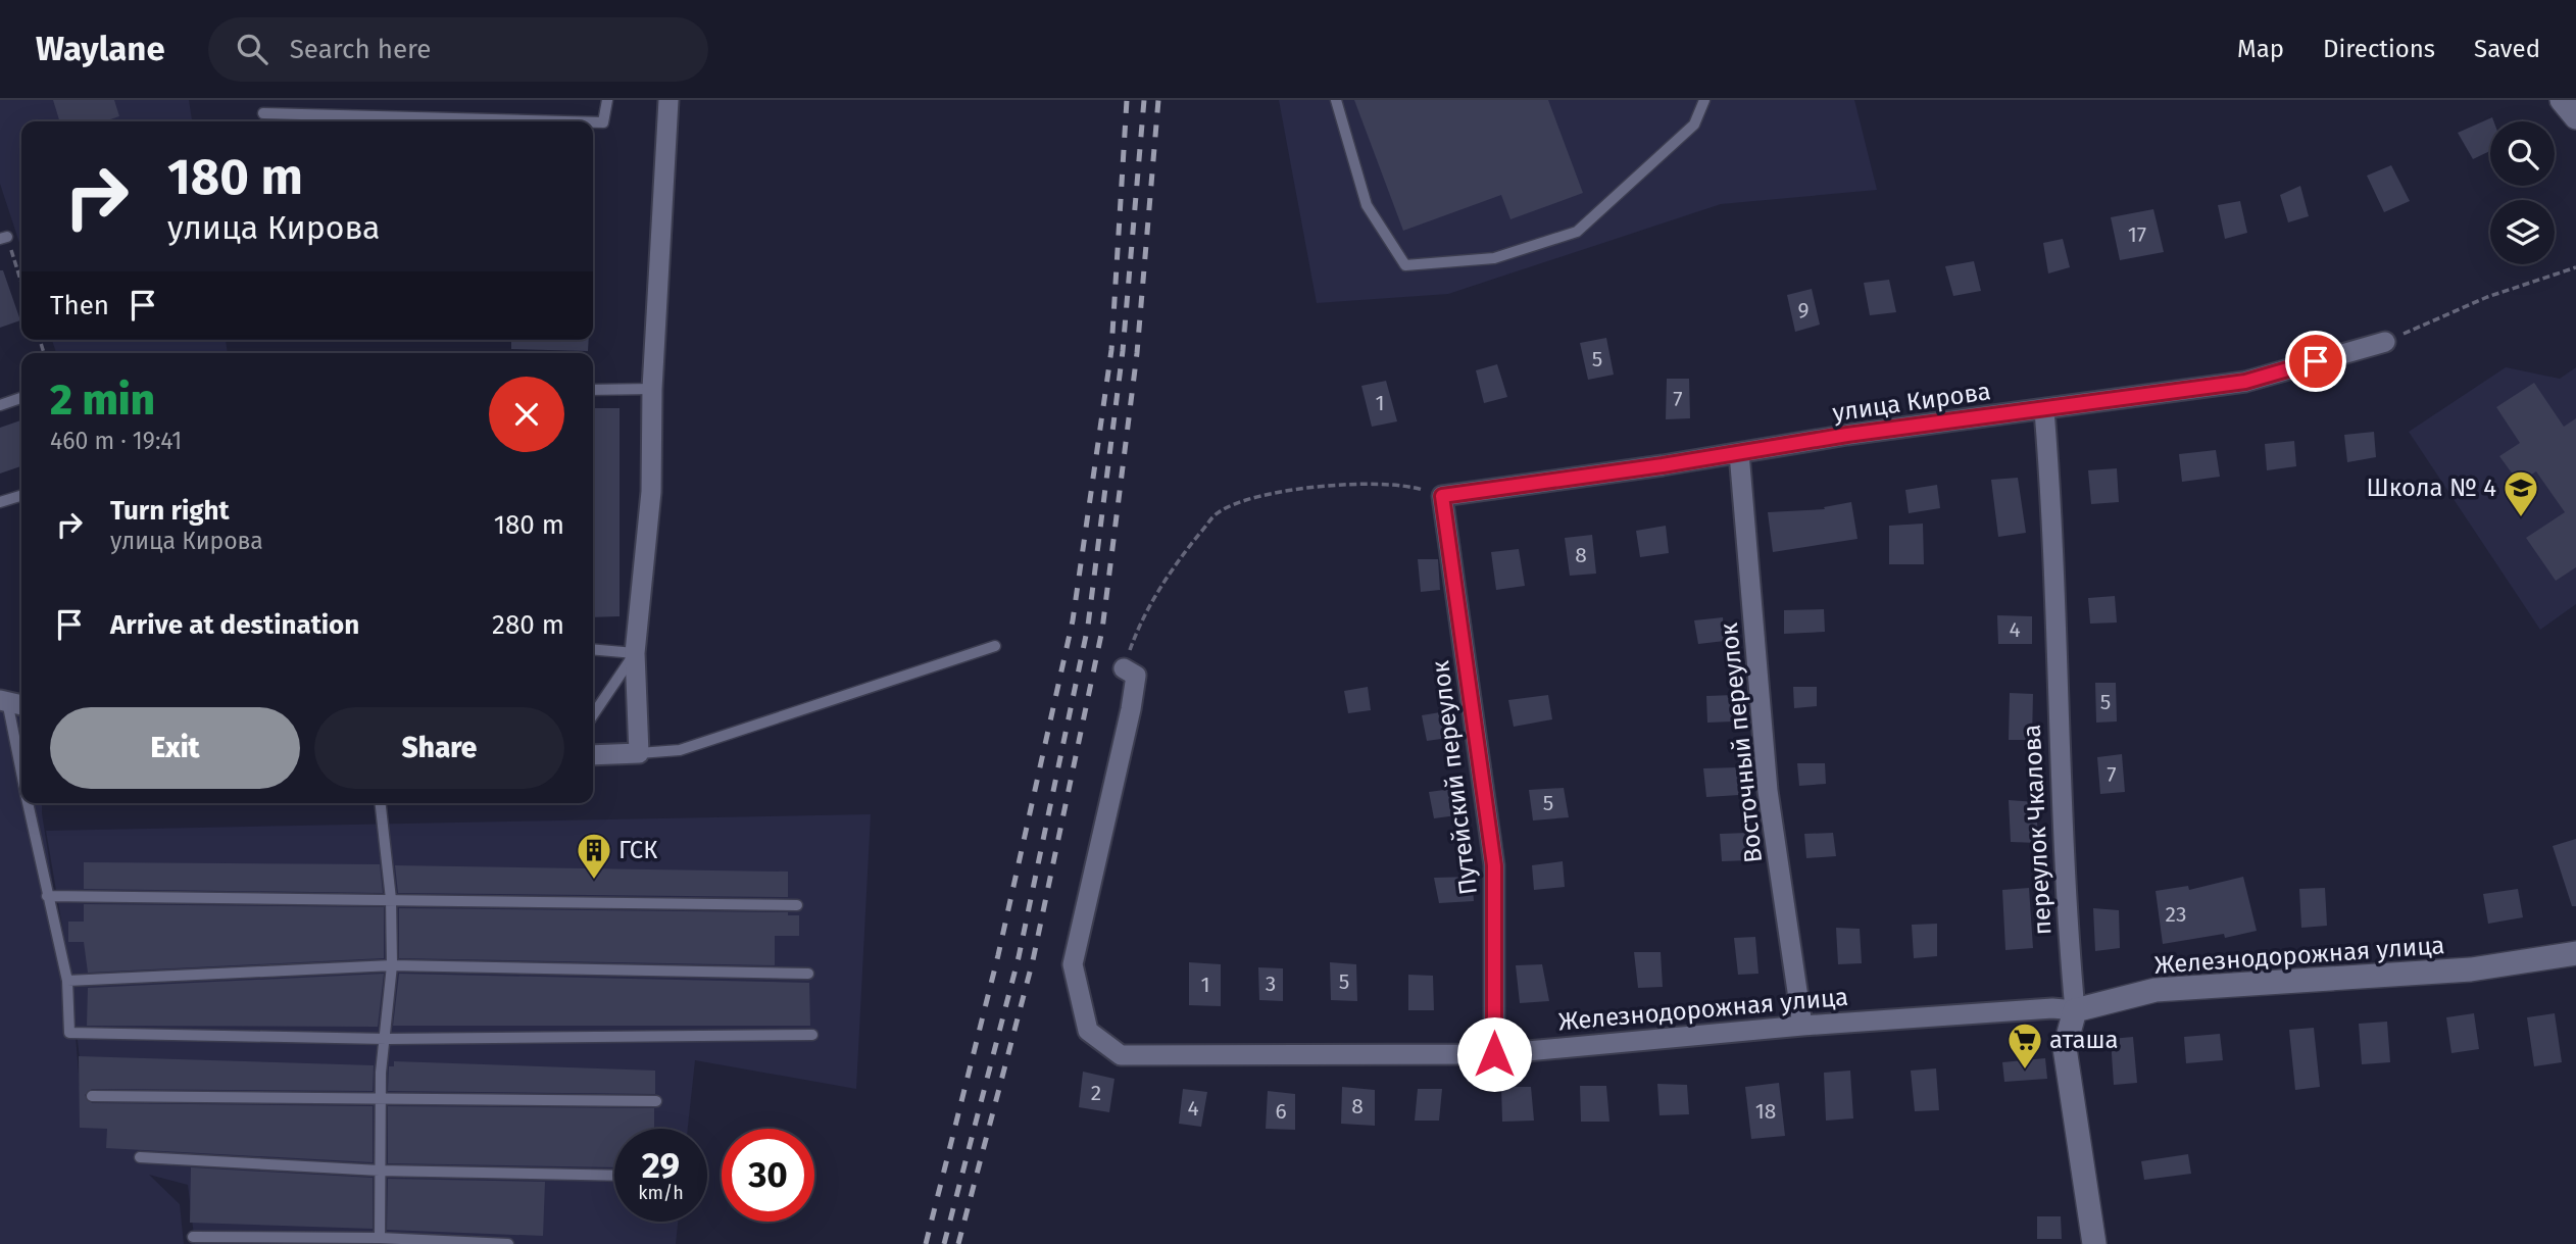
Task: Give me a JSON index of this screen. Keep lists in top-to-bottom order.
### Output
{
  "streets": {
    "street": [
      "улица Кирова",
      "Восточный переулок",
      "Путейский переулок",
      "переулок Чкалова",
      "Железнодорожная улица"
    ]
  },
  "crossings": [
    ["улица Кирова", "Восточный переулок"],
    ["улица Кирова", "Путейский переулок"],
    ["улица Кирова", "переулок Чкалова"],
    ["Восточный переулок", "Железнодорожная улица"],
    ["Путейский переулок", "Железнодорожная улица"],
    ["переулок Чкалова", "Железнодорожная улица"]
  ],
  "places": {
    "school or university": ["Школа № 4"],
    "building": ["ГСК"],
    "supermarket": ["аташа"]
  },
  "house_numbers": [
    "17",
    "9",
    "5",
    "7",
    "1",
    "8",
    "4",
    "5",
    "7",
    "5",
    "23",
    "5",
    "3",
    "1",
    "2",
    "8",
    "4",
    "6",
    "18"
  ],
  "page": {
    "header": "Waylane",
    "search": "Search here",
    "nav": ["Map", "Directions", "Saved"],
    "turn": ["180 m", "улица Кирова"],
    "then": "Then",
    "heading": ["2 min", "460 m · 19:41"],
    "list": [
      {
        "name": "Turn right",
        "note": "улица Кирова",
        "value": "180 m"
      },
      {
        "name": "Arrive at destination",
        "value": "280 m"
      }
    ],
    "buttons": ["Exit", "Share"],
    "speed": "29 km/h",
    "limit": "30"
  }
}
